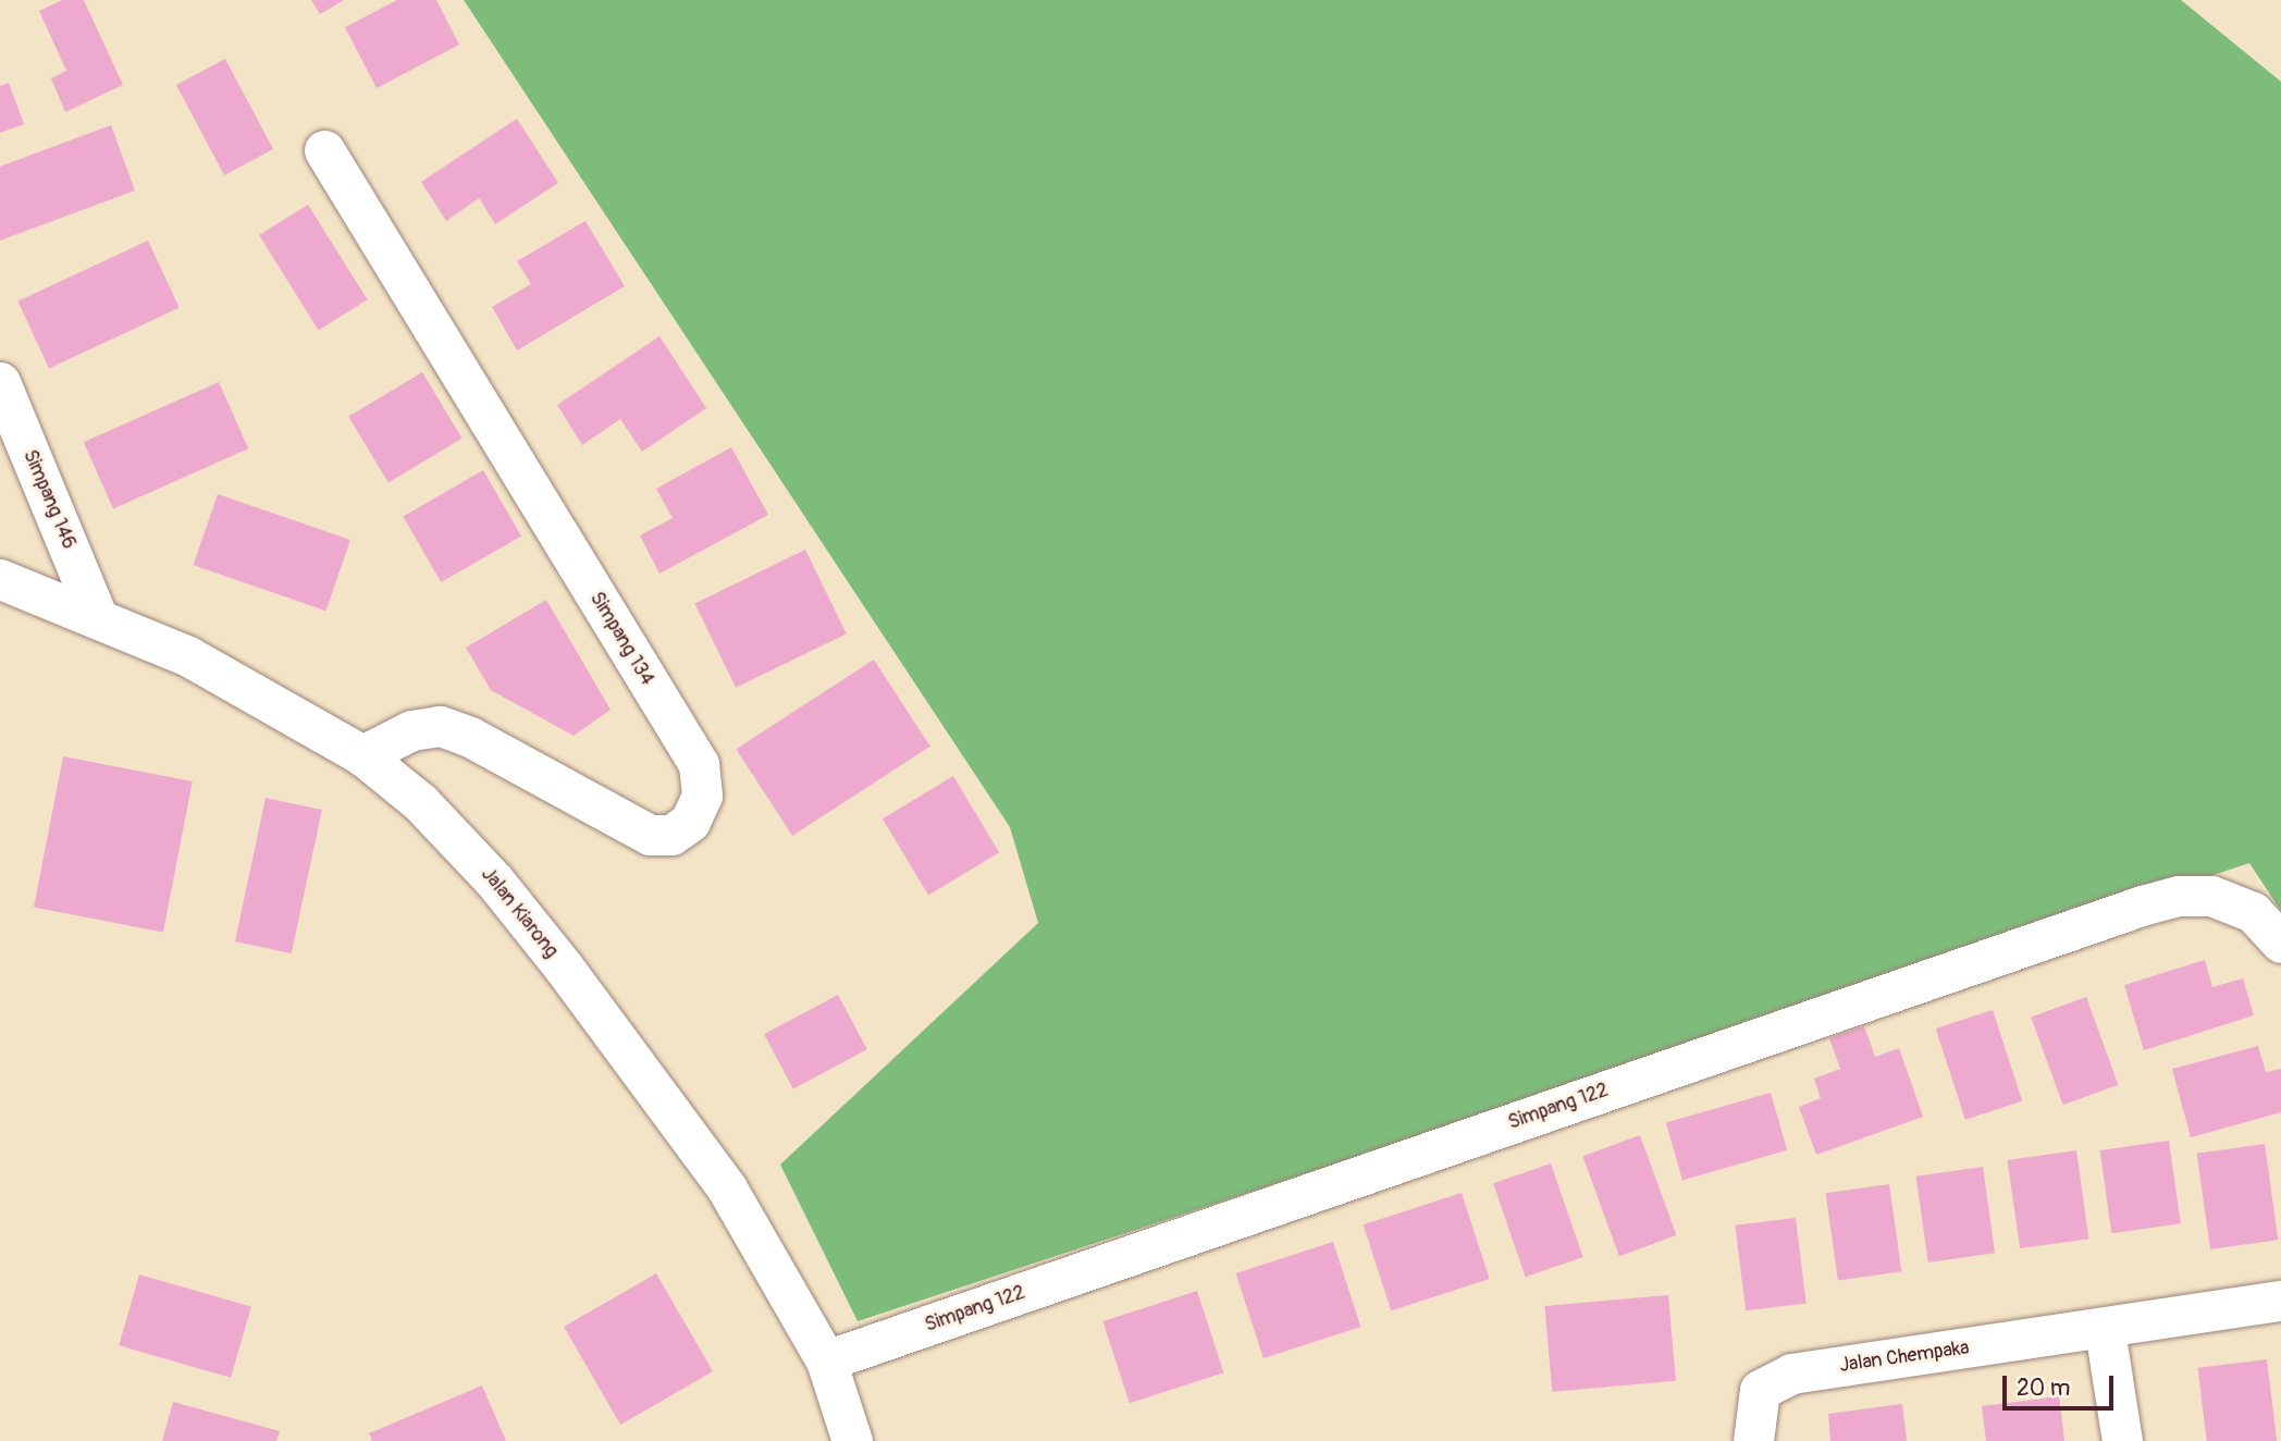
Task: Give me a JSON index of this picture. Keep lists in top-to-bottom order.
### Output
{
  "streets": {
    "street": [
      "Simpang 146",
      "Simpang 134",
      "Jalan Kiarong",
      "Simpang 122",
      "Jalan Chempaka"
    ]
  },
  "crossings": [
    ["Simpang 146", "Jalan Kiarong"],
    ["Simpang 134", "Jalan Kiarong"],
    ["Jalan Kiarong", "Simpang 122"]
  ],
  "scale_bar": "20 m"
}
